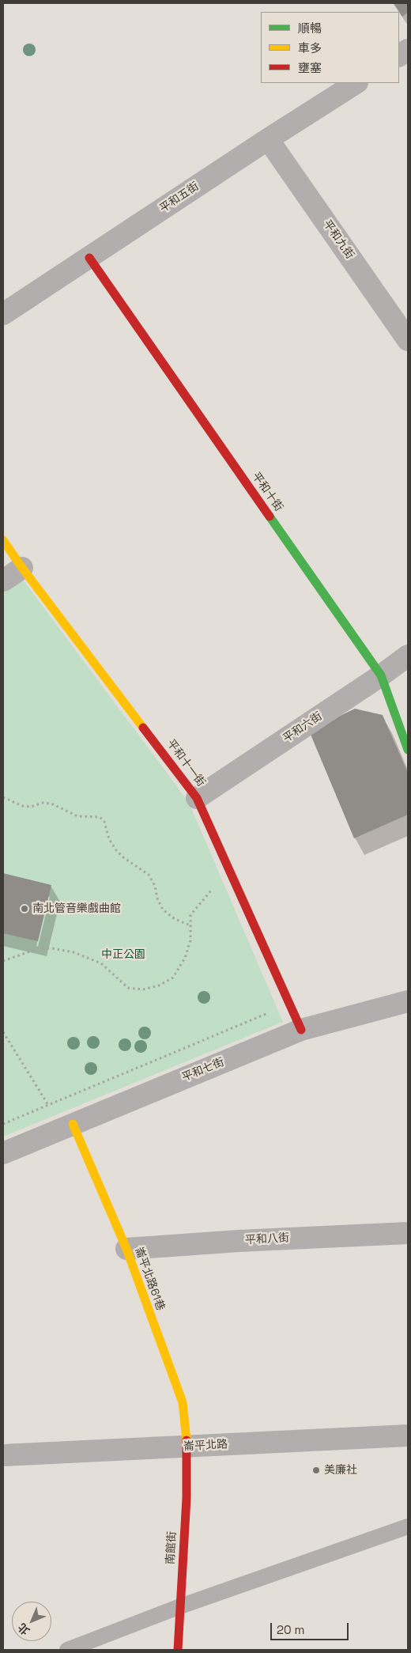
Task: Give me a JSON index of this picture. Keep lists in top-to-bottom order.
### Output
{
  "streets": {
    "street": [
      "平和五街",
      "平和九街",
      "平和十街",
      "平和六街",
      "平和十一街",
      "平和七街",
      "平和八街",
      "崙平北路61巷",
      "崙平北路",
      "南館街"
    ]
  },
  "crossings": [
    ["平和五街", "平和九街"],
    ["平和五街", "平和十街"],
    ["平和十街", "平和六街"],
    ["平和六街", "平和十一街"],
    ["平和十一街", "平和七街"],
    ["平和七街", "崙平北路61巷"],
    ["平和八街", "崙平北路61巷"],
    ["崙平北路61巷", "崙平北路"],
    ["崙平北路61巷", "南館街"],
    ["崙平北路", "南館街"]
  ],
  "parks": ["中正公園"],
  "places": ["南北管音樂戲曲館", "美廉社"],
  "legend": ["順暢", "車多", "壅塞"],
  "scale_bar": "20 m",
  "north": "bottom left"
}
